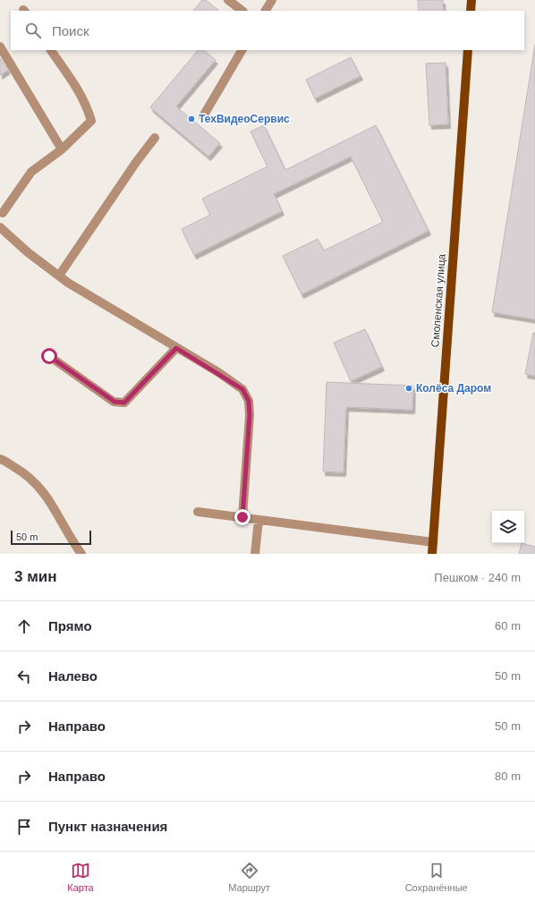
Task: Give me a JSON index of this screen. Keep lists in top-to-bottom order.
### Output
{
  "streets": {
    "main road": ["Смоленская улица"]
  },
  "places": ["ТехВидеоСервис", "Колёса Даром"],
  "scale_bar": "50 m",
  "page": {
    "search": "Поиск",
    "scale": "50 m",
    "heading": ["3 мин", "Пешком · 240 m"],
    "list": [
      ["Прямо", "60 m"],
      ["Налево", "50 m"],
      ["Направо", "50 m"],
      ["Направо", "80 m"],
      "Пункт назначения"
    ],
    "nav": ["Карта", "Маршрут", "Сохранённые"]
  }
}
